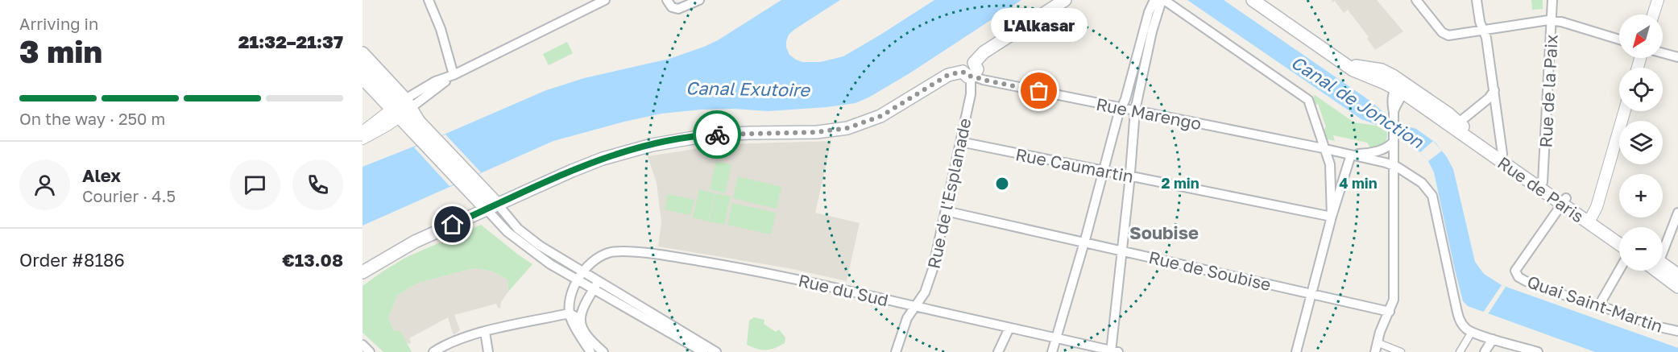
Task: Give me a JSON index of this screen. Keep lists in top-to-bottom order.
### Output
{
  "streets": {
    "main road": ["Rue de Paris"],
    "street": [
      "Rue de la Paix",
      "Rue Marengo",
      "Rue Caumartin",
      "Rue de l'Esplanade",
      "Rue de Soubise",
      "Rue du Sud",
      "Quai Saint-Martin"
    ]
  },
  "crossings": [
    ["Rue de la Paix", "Rue de Paris"],
    ["Rue Marengo", "Rue de l'Esplanade"],
    ["Rue Caumartin", "Rue de l'Esplanade"],
    ["Rue de Paris", "Quai Saint-Martin"],
    ["Rue de l'Esplanade", "Rue de Soubise"],
    ["Rue de l'Esplanade", "Rue du Sud"]
  ],
  "districts": ["Soubise"],
  "water": ["Canal Exutoire", "Canal de Jonction"],
  "places": ["L'Alkasar"],
  "north": "bottom left",
  "page": {
    "heading": ["3 min", "Arriving in", "21:32–21:37"],
    "panel": [
      "Alex",
      "Courier · 4.5",
      "Order #8186",
      "€13.08"
    ],
    "bubble": "L'Alkasar",
    "map_buttons": ["+", "−"],
    "bar": "On the way · 250 m"
  },
  "rings": ["2 min", "4 min"]
}
